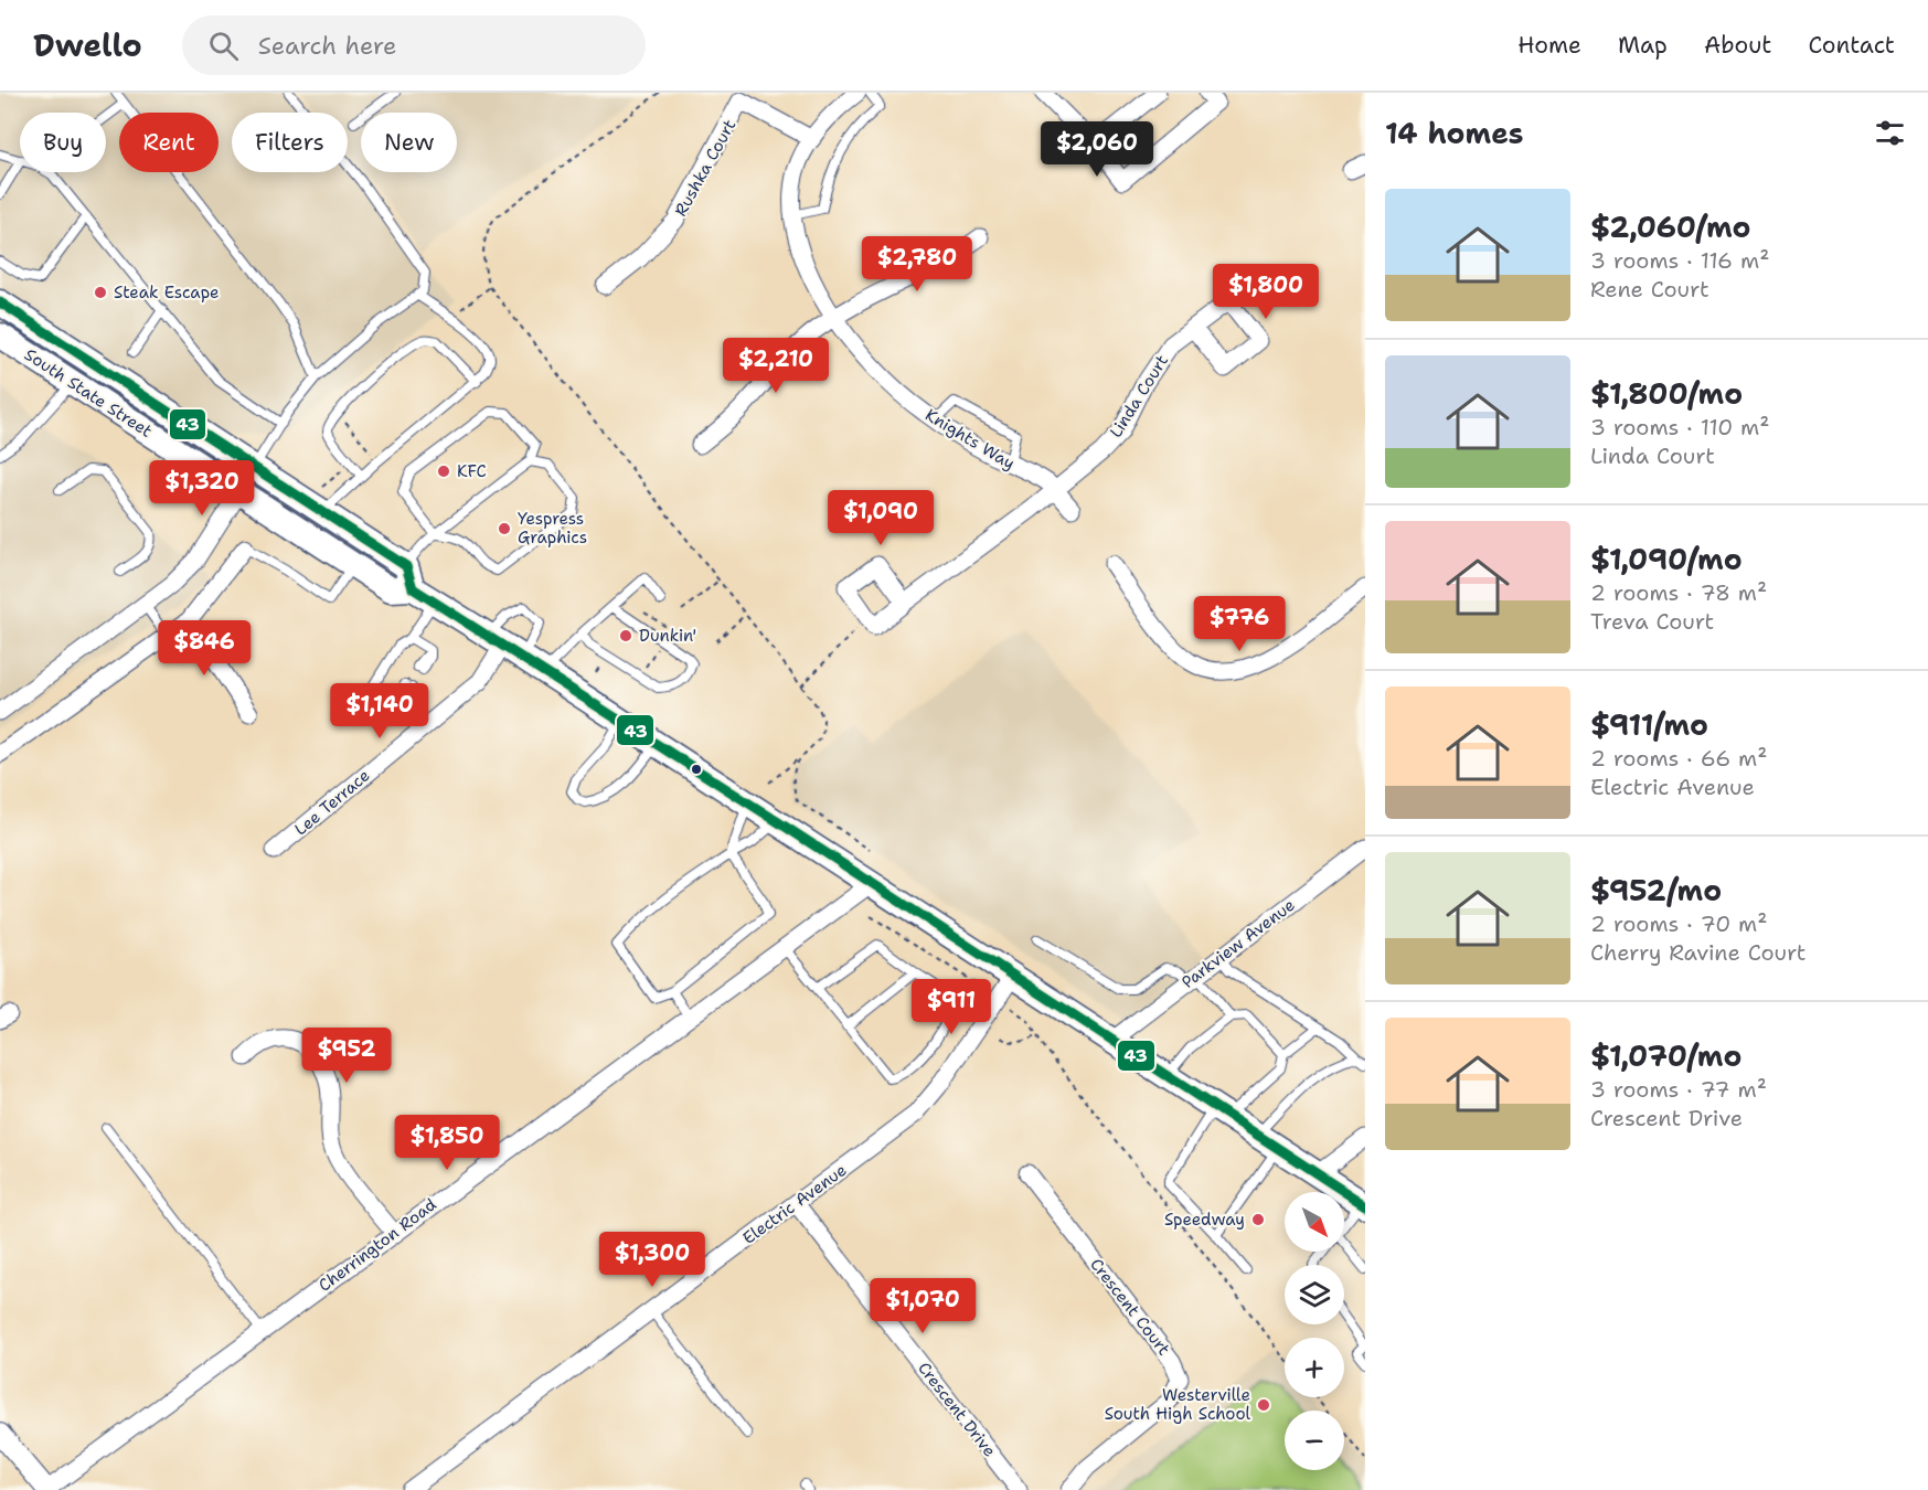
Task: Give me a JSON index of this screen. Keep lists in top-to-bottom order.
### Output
{
  "streets": {
    "main road": ["South State Street"],
    "street": [
      "Rushka Court",
      "Linda Court",
      "Knights Way",
      "Lee Terrace",
      "Parkview Avenue",
      "Electric Avenue",
      "Cherrington Road",
      "Crescent Court",
      "Crescent Drive"
    ]
  },
  "crossings": [
    ["Rushka Court", "Knights Way"],
    ["South State Street", "Lee Terrace"],
    ["South State Street", "Parkview Avenue"],
    ["South State Street", "Electric Avenue"],
    ["South State Street", "Cherrington Road"],
    ["Linda Court", "Knights Way"],
    ["Electric Avenue", "Crescent Drive"]
  ],
  "places": [
    "Steak Escape",
    "KFC",
    "Yespress Graphics",
    "Dunkin'",
    "Speedway",
    "Westerville South High School"
  ],
  "lines": ["transit line 43"],
  "north": "bottom right",
  "page": {
    "header": "Dwello",
    "search": "Search here",
    "nav": [
      "Home",
      "Map",
      "About",
      "Contact"
    ],
    "heading": "14 homes",
    "chip": [
      "Buy",
      "Rent",
      "Filters",
      "New"
    ],
    "price": [
      "$2,060",
      "$2,780",
      "$1,800",
      "$2,210",
      "$1,320",
      "$1,090",
      "$776",
      "$846",
      "$1,140",
      "$911",
      "$952",
      "$1,850",
      "$1,300",
      "$1,070"
    ],
    "list": [
      {
        "name": "$2,060/mo",
        "note": "3 rooms · 116 m² · Rene Court"
      },
      {
        "name": "$1,800/mo",
        "note": "3 rooms · 110 m² · Linda Court"
      },
      {
        "name": "$1,090/mo",
        "note": "2 rooms · 78 m² · Treva Court"
      },
      {
        "name": "$911/mo",
        "note": "2 rooms · 66 m² · Electric Avenue"
      },
      {
        "name": "$952/mo",
        "note": "2 rooms · 70 m² · Cherry Ravine Court"
      },
      {
        "name": "$1,070/mo",
        "note": "3 rooms · 77 m² · Crescent Drive"
      }
    ],
    "map_buttons": ["+", "−"]
  }
}
